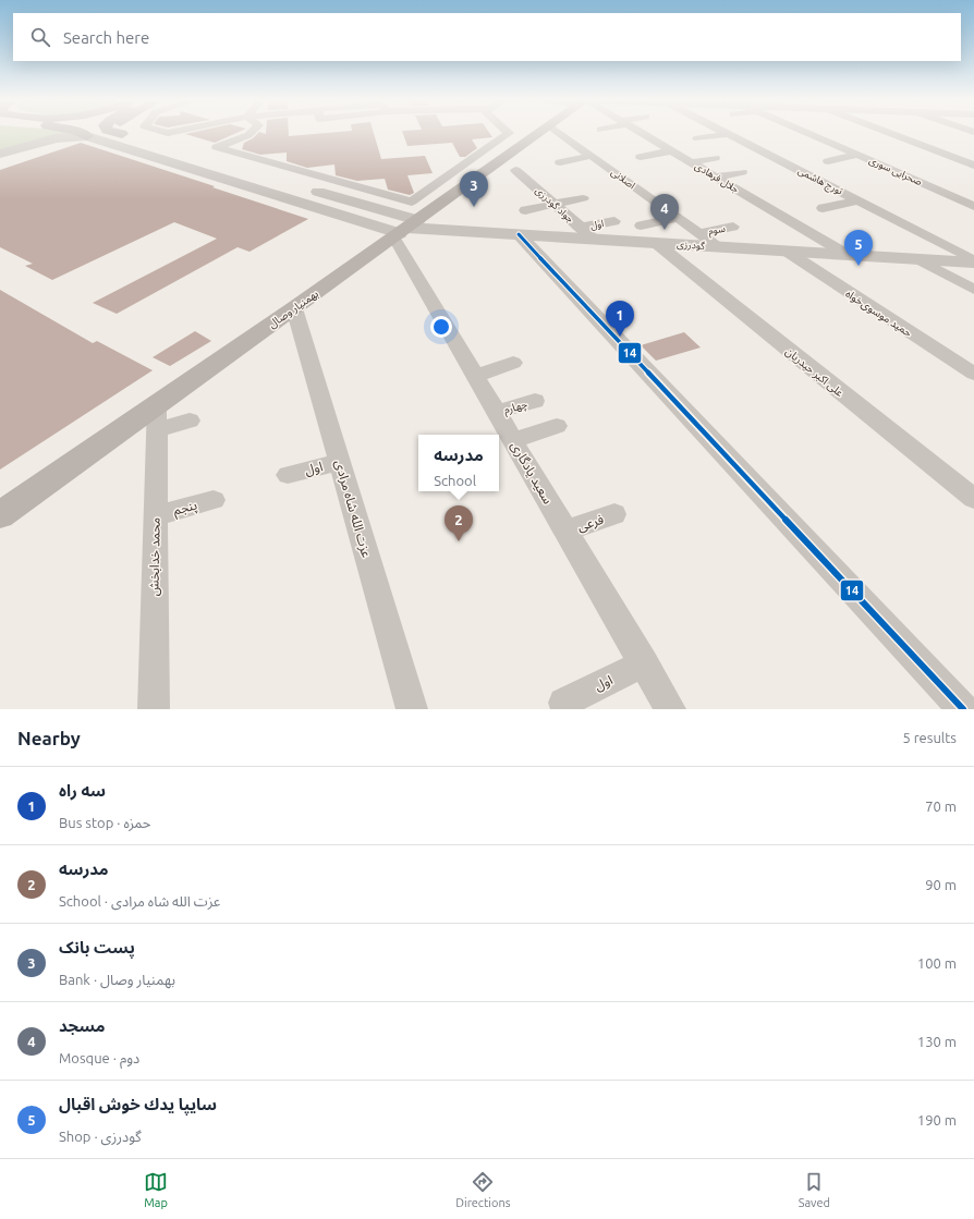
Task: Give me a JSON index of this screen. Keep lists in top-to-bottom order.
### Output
{
  "streets": {
    "main road": ["بهمنیار وصال"],
    "street": [
      "صحرایی سوری",
      "جلال فرهادی",
      "اصلانی",
      "تورج هاشمی",
      "جواد گودرزی",
      "اول",
      "سوم",
      "گودرزی",
      "حمید موسوی‌خواه",
      "علی اکبر حیدریان",
      "چهارم",
      "سعید یادگاری",
      "پنجم",
      "عزت الله شاه مرادی",
      "فرعی",
      "محمد خدابخش"
    ]
  },
  "crossings": [
    ["جلال فرهادی", "گودرزی"],
    ["اصلانی", "سوم"],
    ["اصلانی", "گودرزی"],
    ["تورج هاشمی", "گودرزی"],
    ["جواد گودرزی", "اول"],
    ["جواد گودرزی", "گودرزی"],
    ["اول", "گودرزی"],
    ["اول", "سعید یادگاری"],
    ["اول", "عزت الله شاه مرادی"],
    ["گودرزی", "بهمنیار وصال"],
    ["گودرزی", "حمید موسوی‌خواه"],
    ["گودرزی", "علی اکبر حیدریان"],
    ["گودرزی", "سعید یادگاری"],
    ["بهمنیار وصال", "سعید یادگاری"],
    ["بهمنیار وصال", "عزت الله شاه مرادی"],
    ["بهمنیار وصال", "محمد خدابخش"],
    ["چهارم", "سعید یادگاری"],
    ["سعید یادگاری", "فرعی"],
    ["پنجم", "محمد خدابخش"]
  ],
  "lines": ["transit line 14"],
  "page": {
    "search": "Search here",
    "pins": [
      "3",
      "4",
      "5",
      "1",
      "2"
    ],
    "popup": ["مدرسه", "School"],
    "heading": ["Nearby", "5 results"],
    "list": [
      {
        "mark": "1",
        "name": "سه راه",
        "note": "Bus stop · حمزه",
        "value": "70 m"
      },
      {
        "mark": "2",
        "name": "مدرسه",
        "note": "School · عزت الله شاه مرادی",
        "value": "90 m"
      },
      {
        "mark": "3",
        "name": "پست بانک",
        "note": "Bank · بهمنیار وصال",
        "value": "100 m"
      },
      {
        "mark": "4",
        "name": "مسجد",
        "note": "Mosque · دوم",
        "value": "130 m"
      },
      {
        "mark": "5",
        "name": "سايپا يدك خوش اقبال",
        "note": "Shop · گودرزی",
        "value": "190 m"
      }
    ],
    "nav": ["Map", "Directions", "Saved"]
  }
}
